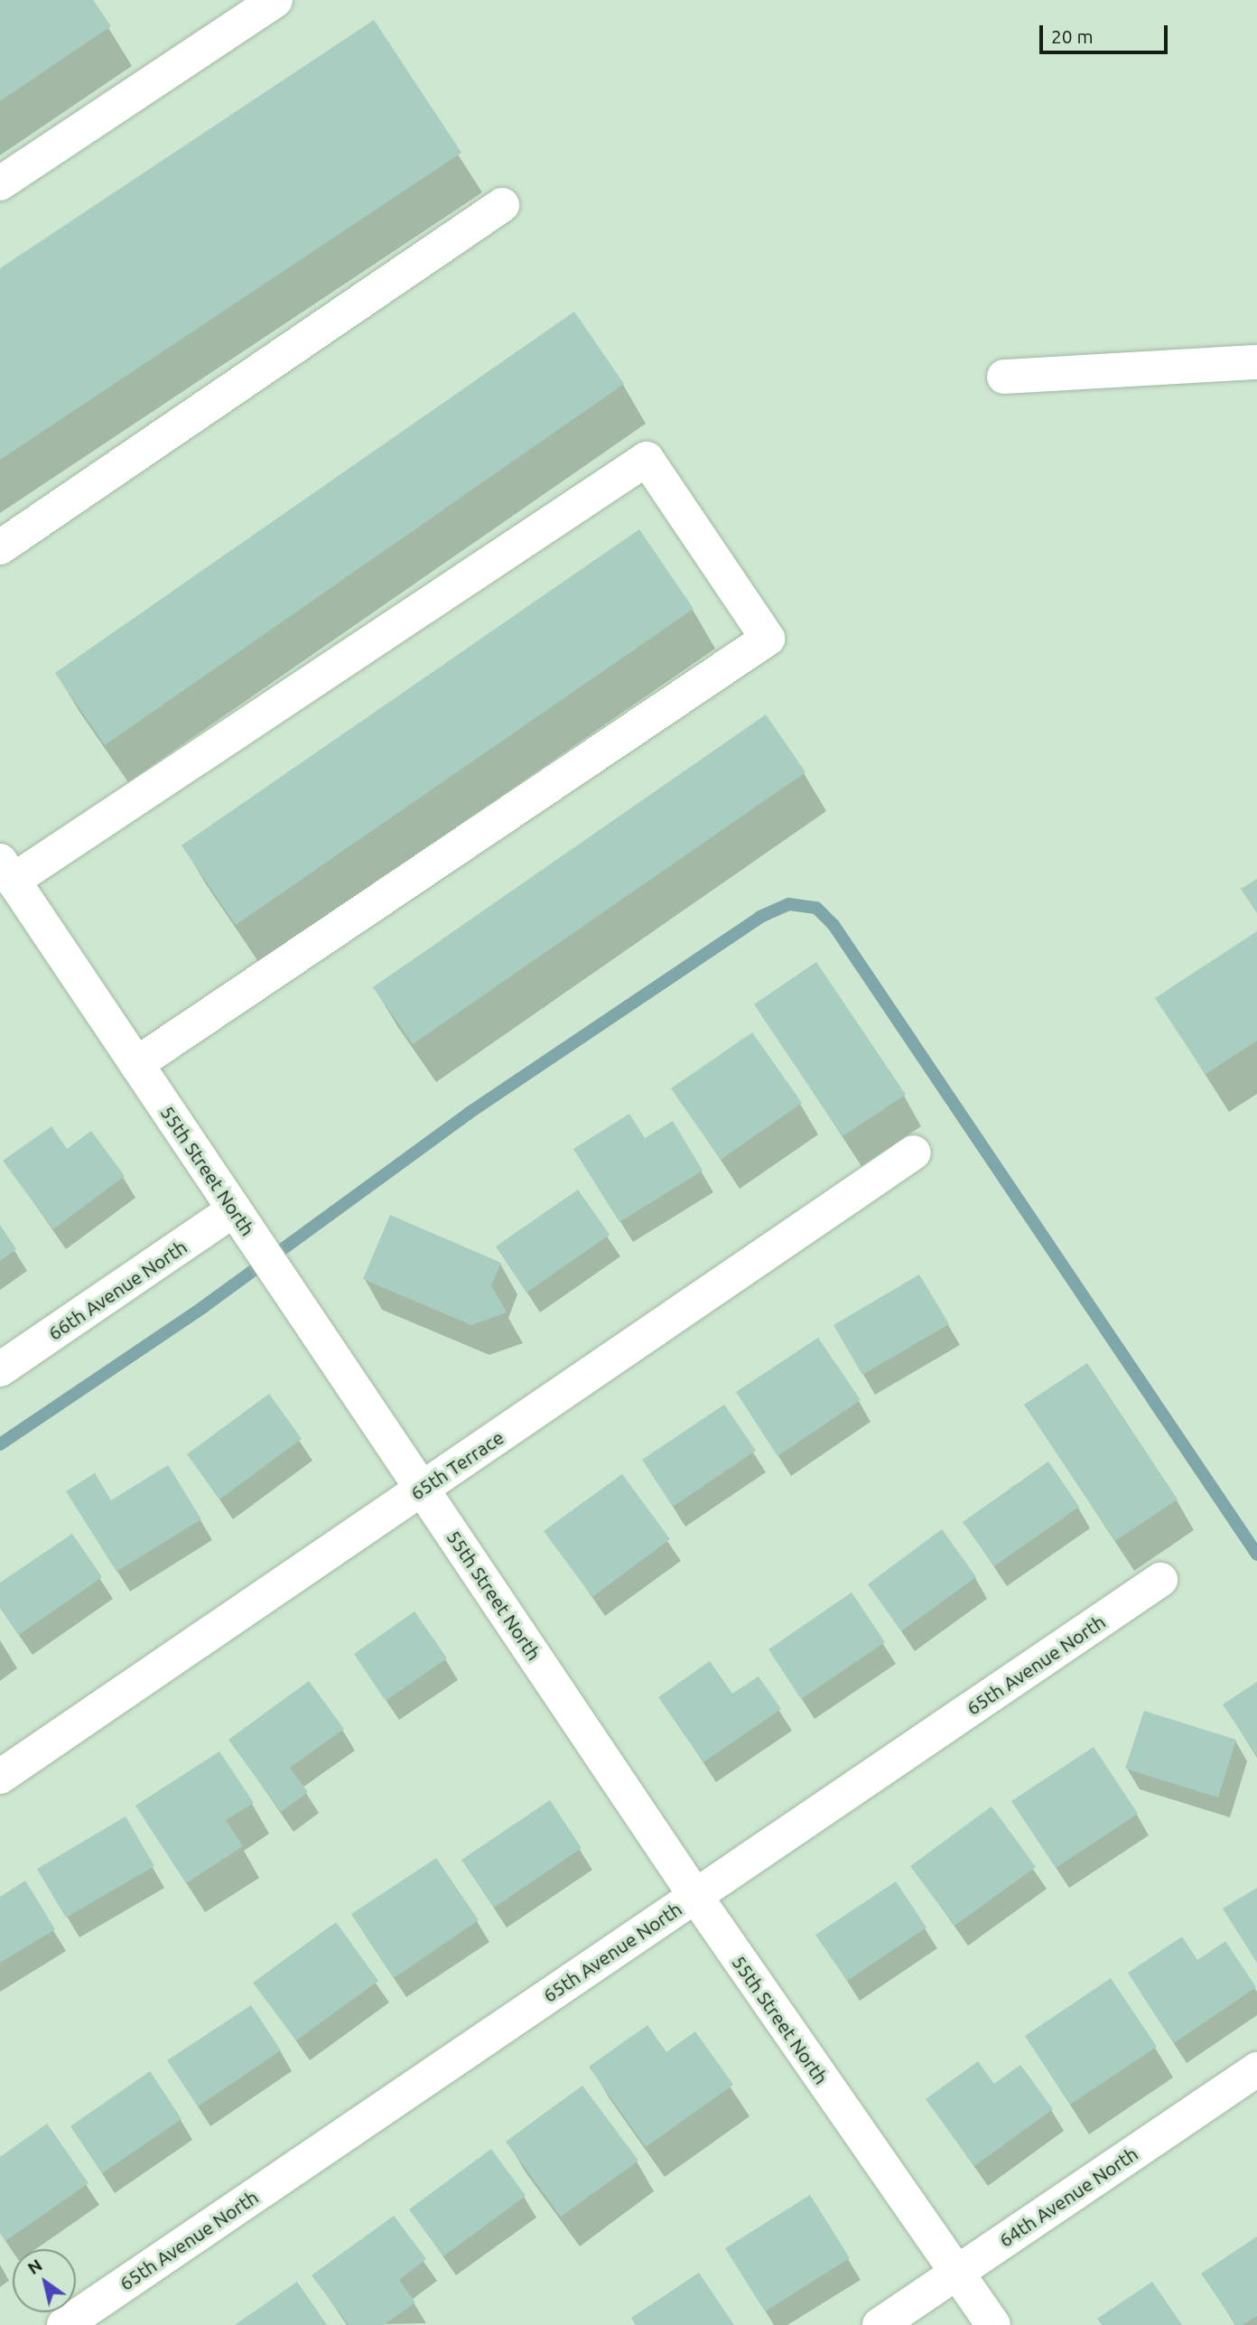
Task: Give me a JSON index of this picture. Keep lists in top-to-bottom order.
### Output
{
  "streets": {
    "street": [
      "55th Street North",
      "66th Avenue North",
      "65th Terrace",
      "65th Avenue North",
      "64th Avenue North"
    ]
  },
  "crossings": [
    ["55th Street North", "66th Avenue North"],
    ["55th Street North", "65th Terrace"],
    ["55th Street North", "65th Avenue North"],
    ["55th Street North", "64th Avenue North"]
  ],
  "scale_bar": "20 m",
  "north": "top left"
}
